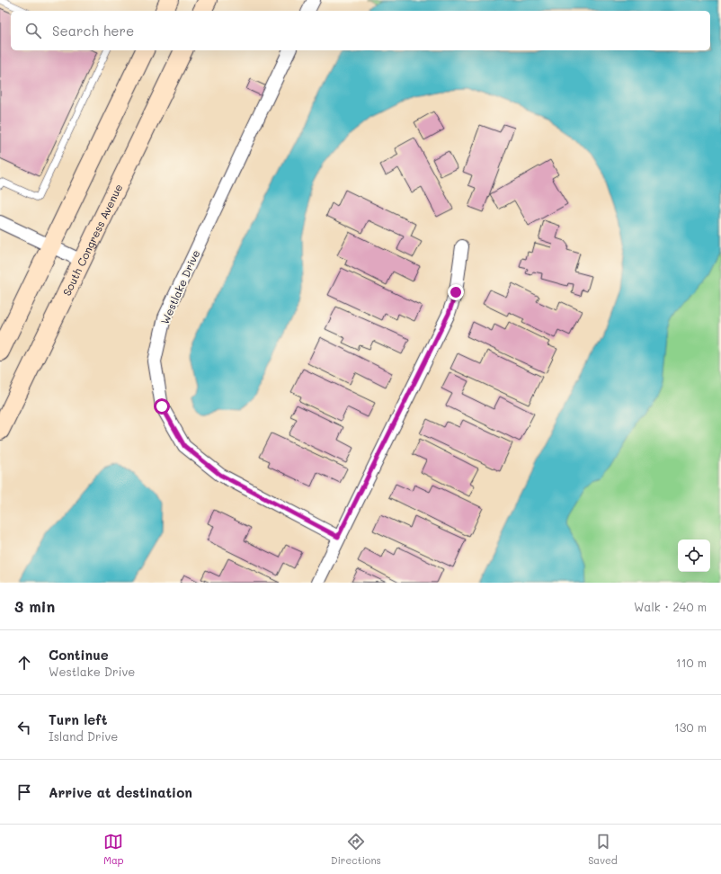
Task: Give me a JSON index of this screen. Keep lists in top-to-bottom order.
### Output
{
  "streets": {
    "main road": ["South Congress Avenue"],
    "street": ["Westlake Drive"]
  },
  "page": {
    "search": "Search here",
    "heading": ["3 min", "Walk · 240 m"],
    "list": [
      ["Continue", "Westlake Drive", "110 m"],
      ["Turn left", "Island Drive", "130 m"],
      "Arrive at destination"
    ],
    "nav": ["Map", "Directions", "Saved"]
  }
}
